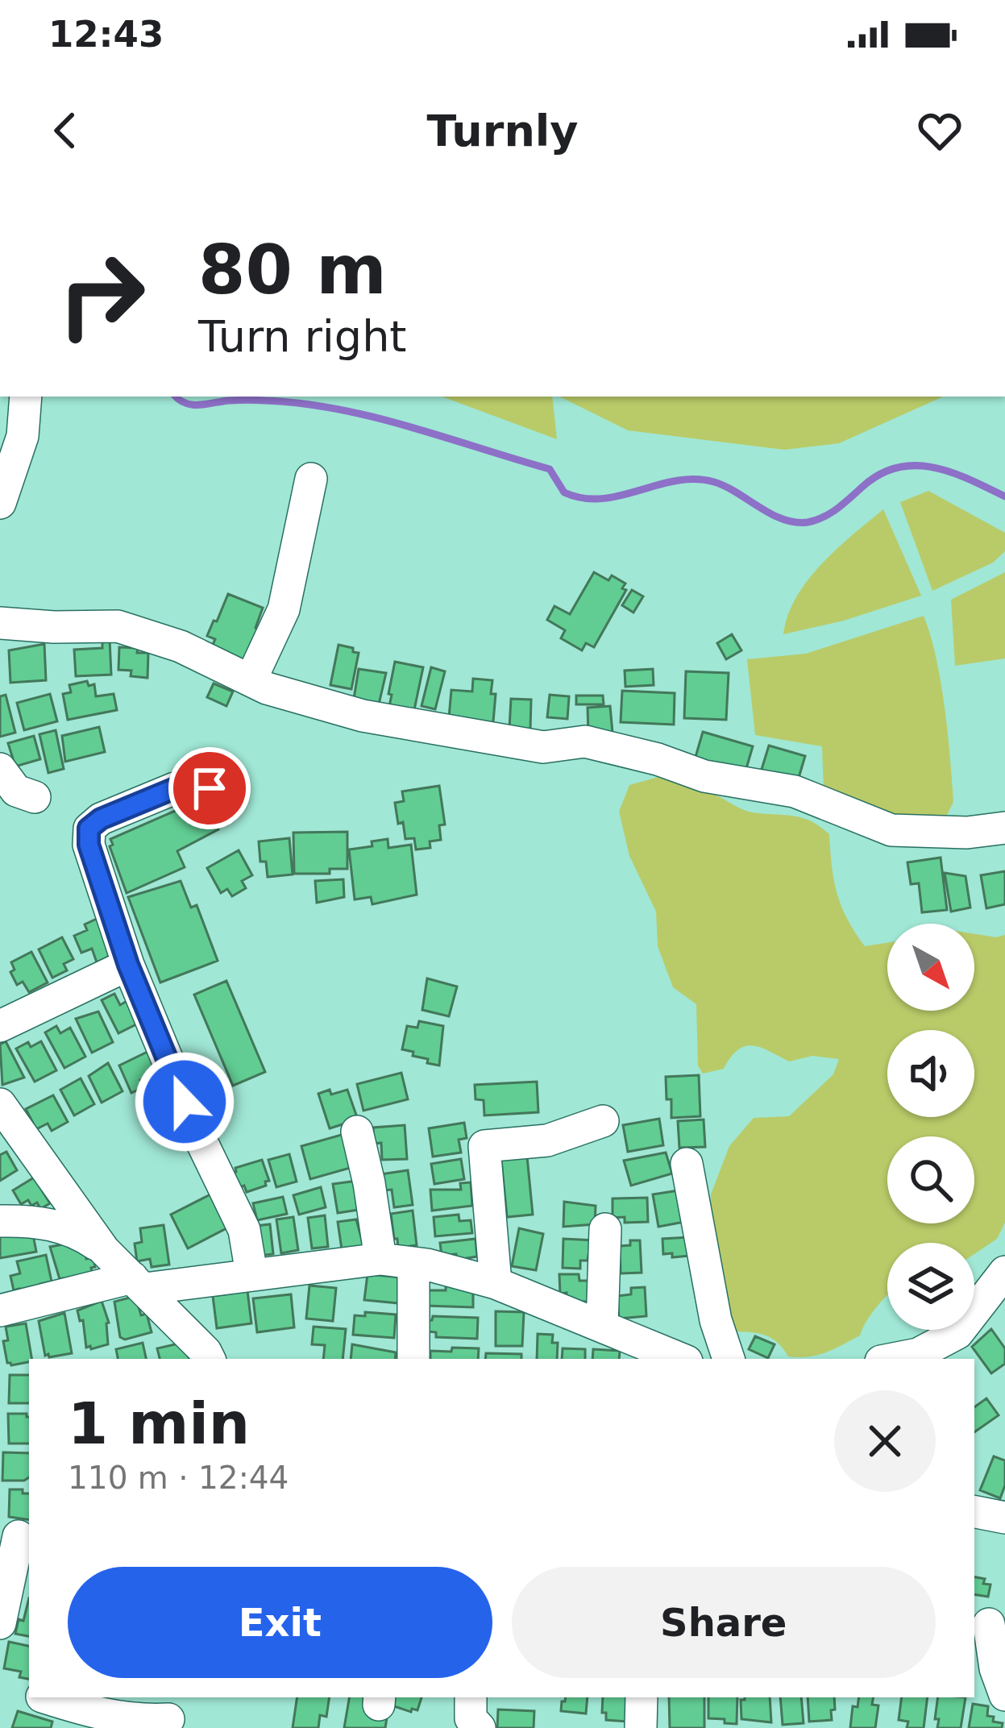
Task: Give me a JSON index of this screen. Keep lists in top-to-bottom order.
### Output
{
  "north": "bottom right",
  "page": {
    "status": "12:43",
    "header": "Turnly",
    "turn": ["80 m", "Turn right"],
    "heading": ["1 min", "110 m · 12:44"],
    "buttons": ["Exit", "Share"]
  }
}
